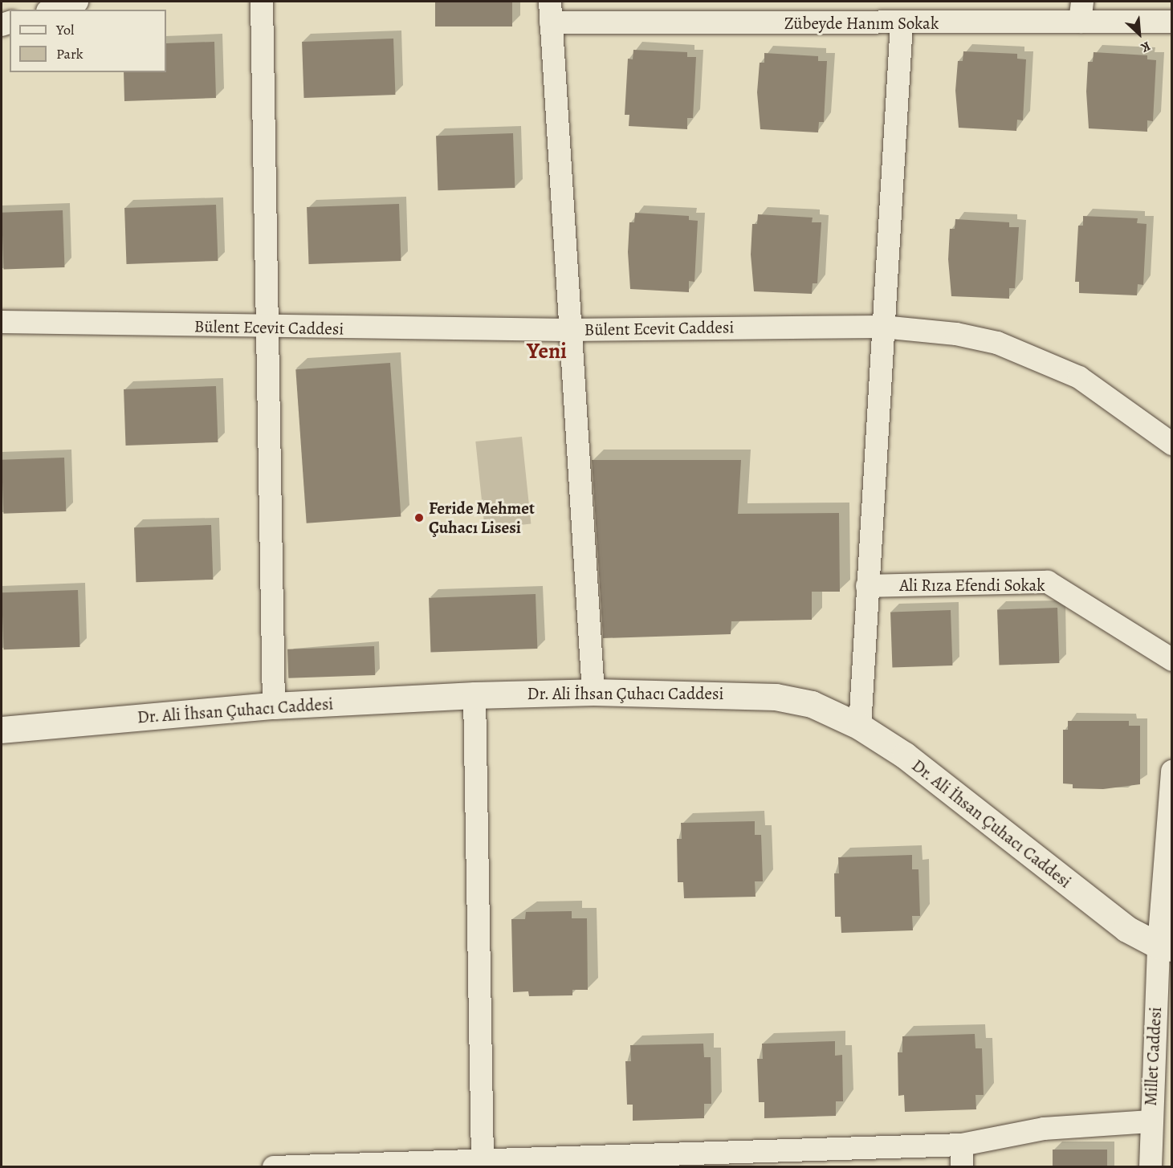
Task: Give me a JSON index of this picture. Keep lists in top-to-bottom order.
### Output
{
  "streets": {
    "street": [
      "Zübeyde Hanım Sokak",
      "Bülent Ecevit Caddesi",
      "Ali Rıza Efendi Sokak",
      "Dr. Ali İhsan Çuhacı Caddesi",
      "Millet Caddesi"
    ]
  },
  "crossings": [
    ["Dr. Ali İhsan Çuhacı Caddesi", "Millet Caddesi"]
  ],
  "districts": ["Yeni"],
  "places": ["Feride Mehmet Çuhacı Lisesi"],
  "legend": ["Yol", "Park"],
  "north": "bottom right"
}
